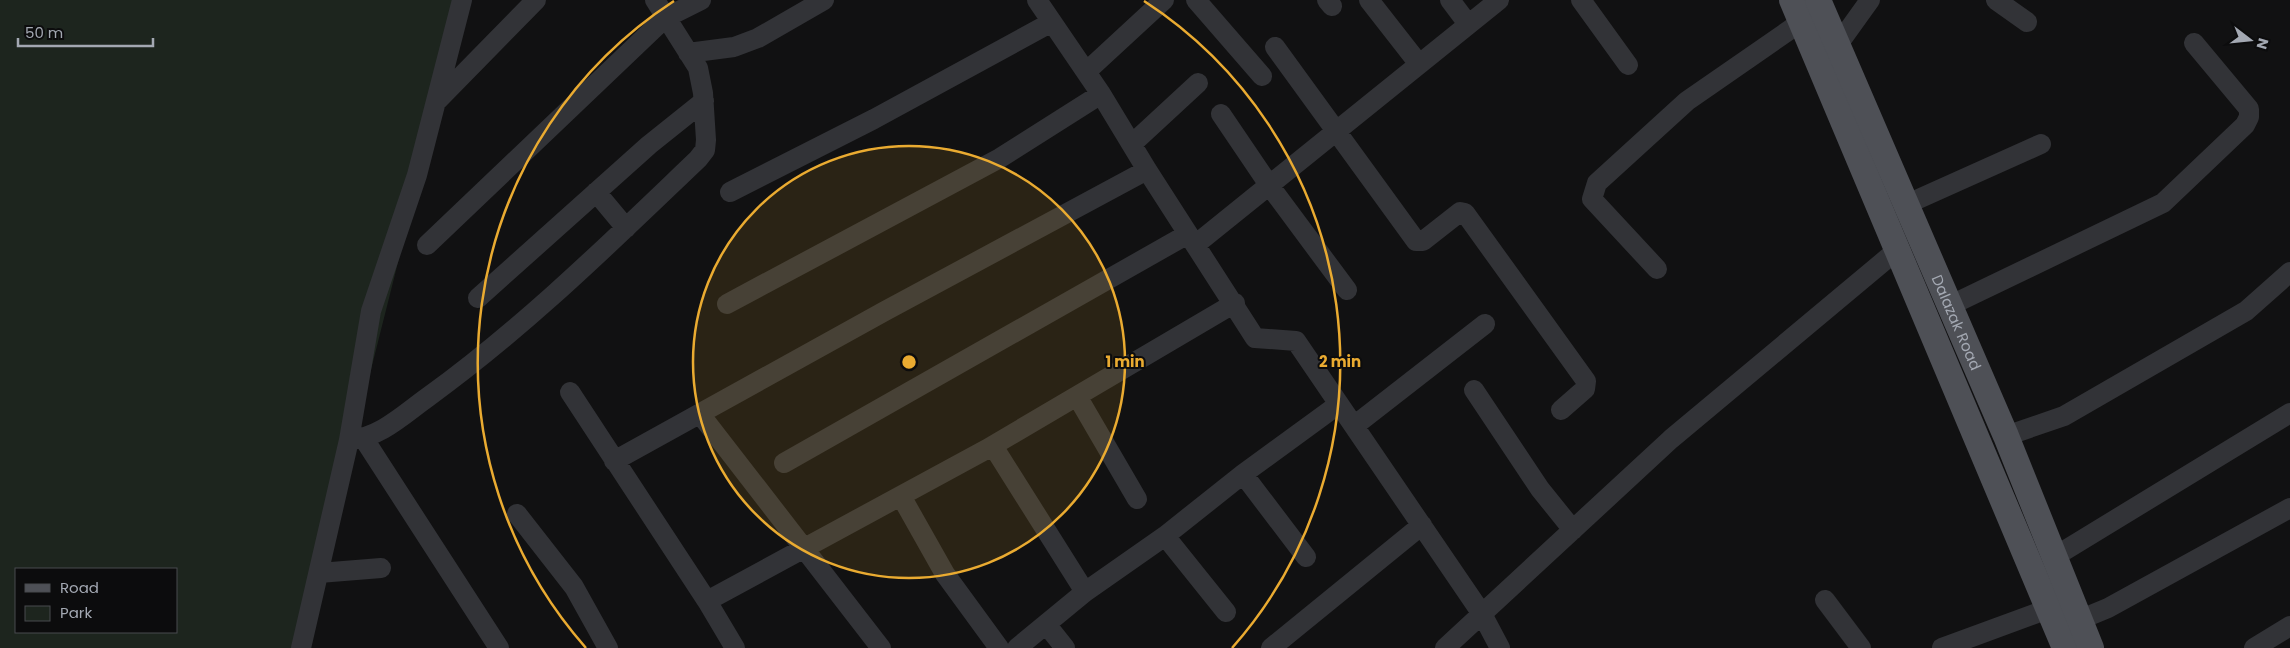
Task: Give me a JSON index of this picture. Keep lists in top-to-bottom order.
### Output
{
  "streets": {
    "main road": ["Dalazak Road"]
  },
  "legend": ["Road", "Park"],
  "scale_bar": "50 m",
  "north": "right",
  "rings": ["1 min", "2 min"]
}
